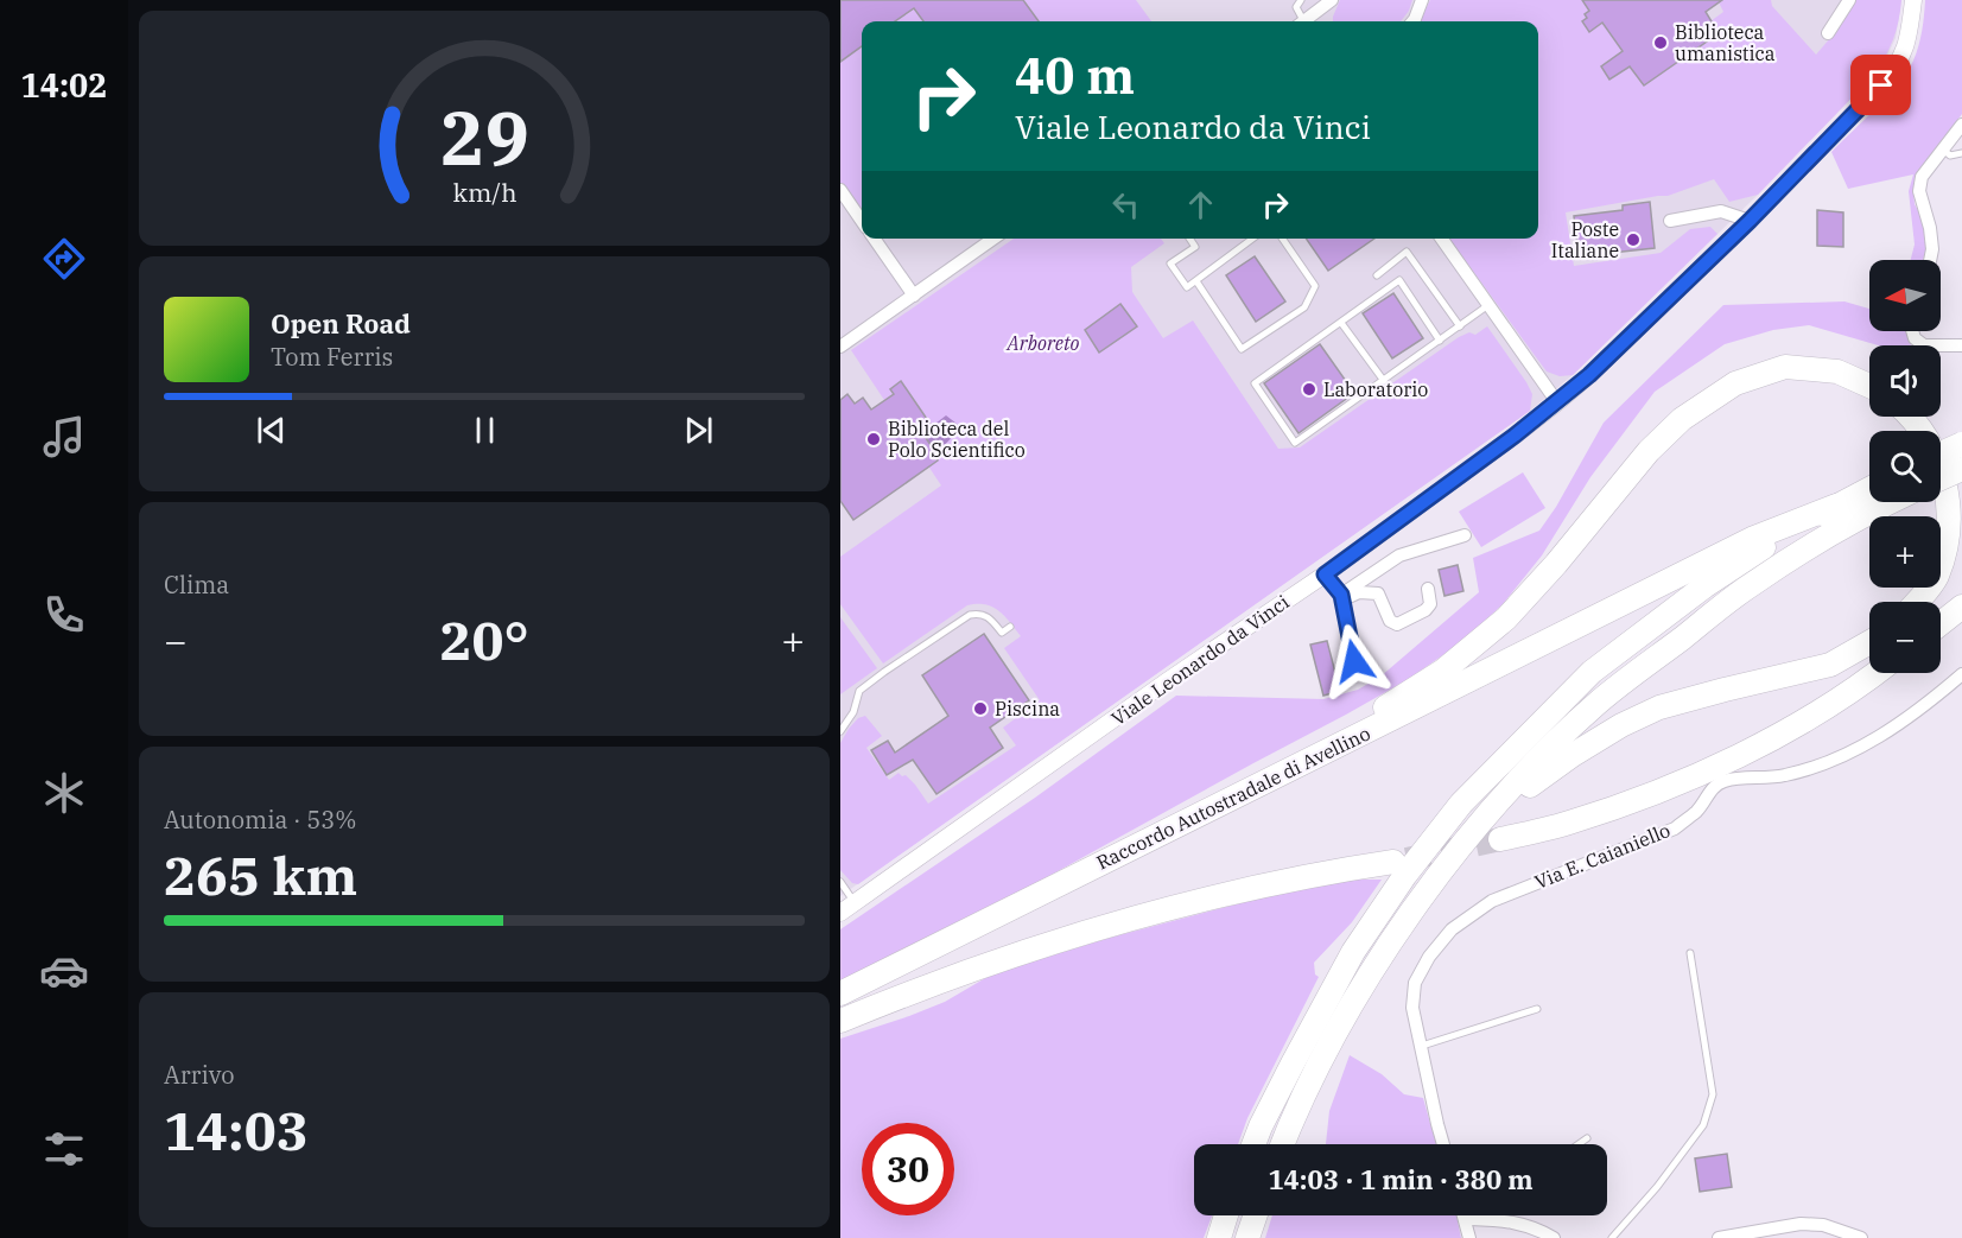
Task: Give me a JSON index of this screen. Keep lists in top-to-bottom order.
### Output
{
  "streets": {
    "highway": ["Raccordo Autostradale di Avellino"],
    "street": ["Viale Leonardo da Vinci", "Via E. Caianiello"]
  },
  "parks": ["Arboreto"],
  "places": [
    "Biblioteca umanistica",
    "Poste Italiane",
    "Laboratorio",
    "Biblioteca del Polo Scientifico",
    "Piscina"
  ],
  "north": "left",
  "page": {
    "tabs": "14:02",
    "turn": ["40 m", "Viale Leonardo da Vinci"],
    "map_buttons": ["+", "−"],
    "song": ["Open Road", "Tom Ferris"],
    "tile": [
      "Clima",
      ["Autonomia · 53%", "265 km"],
      ["Arrivo", "14:03"]
    ],
    "heat": ["−", "20°", "+"],
    "limit": "30",
    "trip": "14:03 · 1 min · 380 m",
    "gauge": ["29", "km/h"]
  }
}
